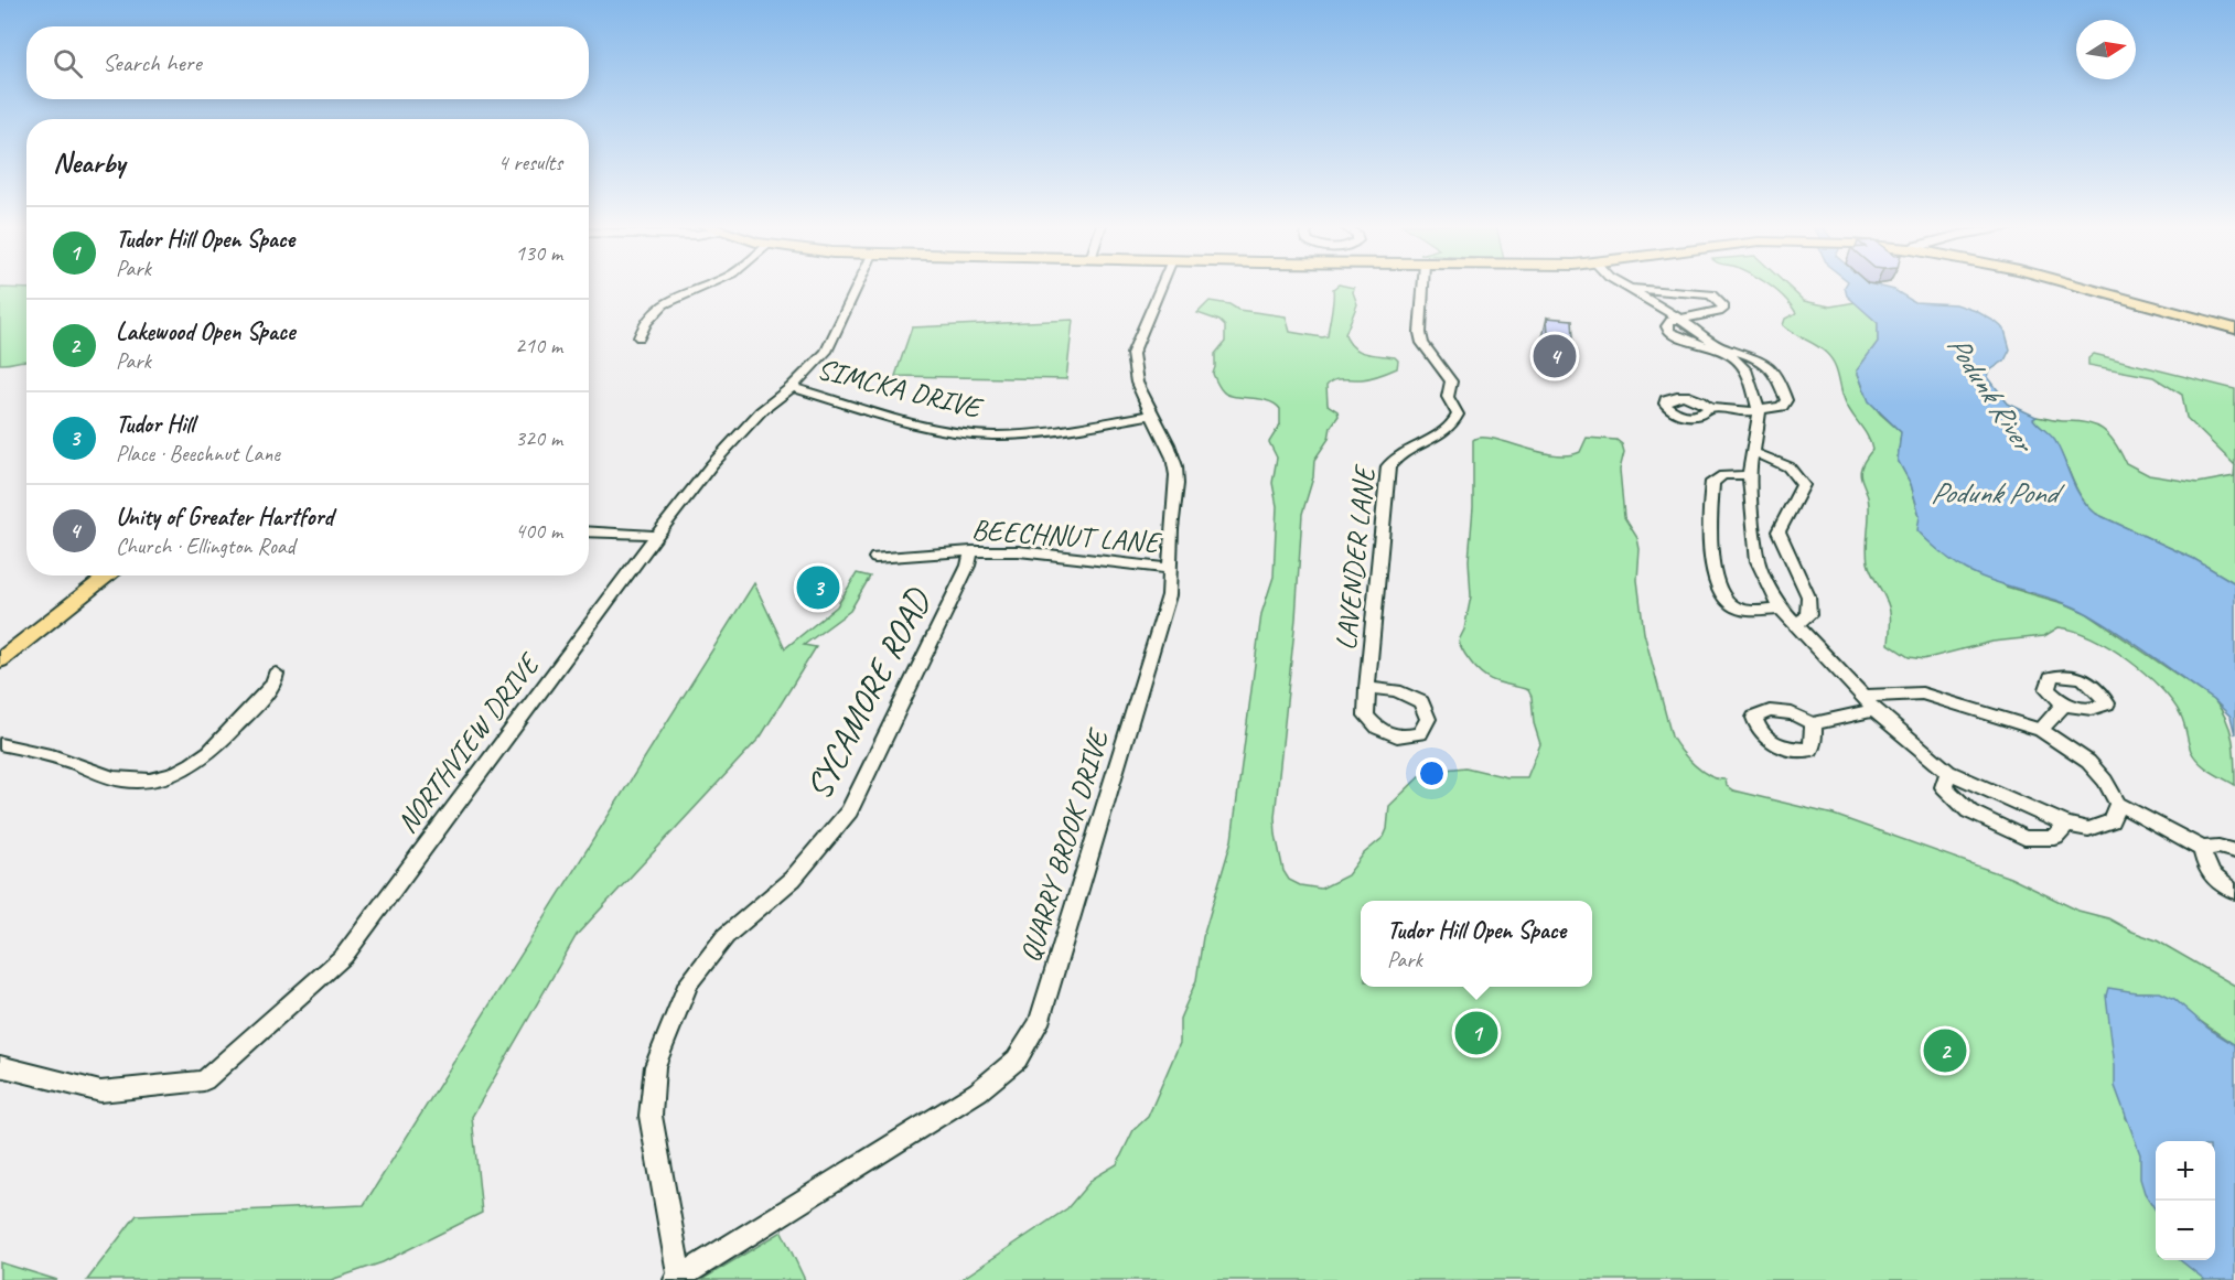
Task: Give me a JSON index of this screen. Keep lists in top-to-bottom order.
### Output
{
  "streets": {
    "street": [
      "SIMCKA DRIVE",
      "BEECHNUT LANE",
      "LAVENDER LANE",
      "SYCAMORE ROAD",
      "NORTHVIEW DRIVE",
      "QUARRY BROOK DRIVE"
    ]
  },
  "crossings": [
    ["SIMCKA DRIVE", "NORTHVIEW DRIVE"],
    ["SIMCKA DRIVE", "QUARRY BROOK DRIVE"],
    ["BEECHNUT LANE", "SYCAMORE ROAD"],
    ["BEECHNUT LANE", "QUARRY BROOK DRIVE"],
    ["SYCAMORE ROAD", "QUARRY BROOK DRIVE"]
  ],
  "water": ["Podunk River", "Podunk Pond"],
  "north": "right",
  "page": {
    "search": "Search here",
    "heading": ["Nearby", "4 results"],
    "list": [
      {
        "mark": "1",
        "name": "Tudor Hill Open Space",
        "note": "Park",
        "value": "130 m"
      },
      {
        "mark": "2",
        "name": "Lakewood Open Space",
        "note": "Park",
        "value": "210 m"
      },
      {
        "mark": "3",
        "name": "Tudor Hill",
        "note": "Place · Beechnut Lane",
        "value": "320 m"
      },
      {
        "mark": "4",
        "name": "Unity of Greater Hartford",
        "note": "Church · Ellington Road",
        "value": "400 m"
      }
    ],
    "pins": [
      "4",
      "3",
      "1",
      "2"
    ],
    "popup": ["Tudor Hill Open Space", "Park"],
    "map_buttons": ["+", "−"]
  }
}
